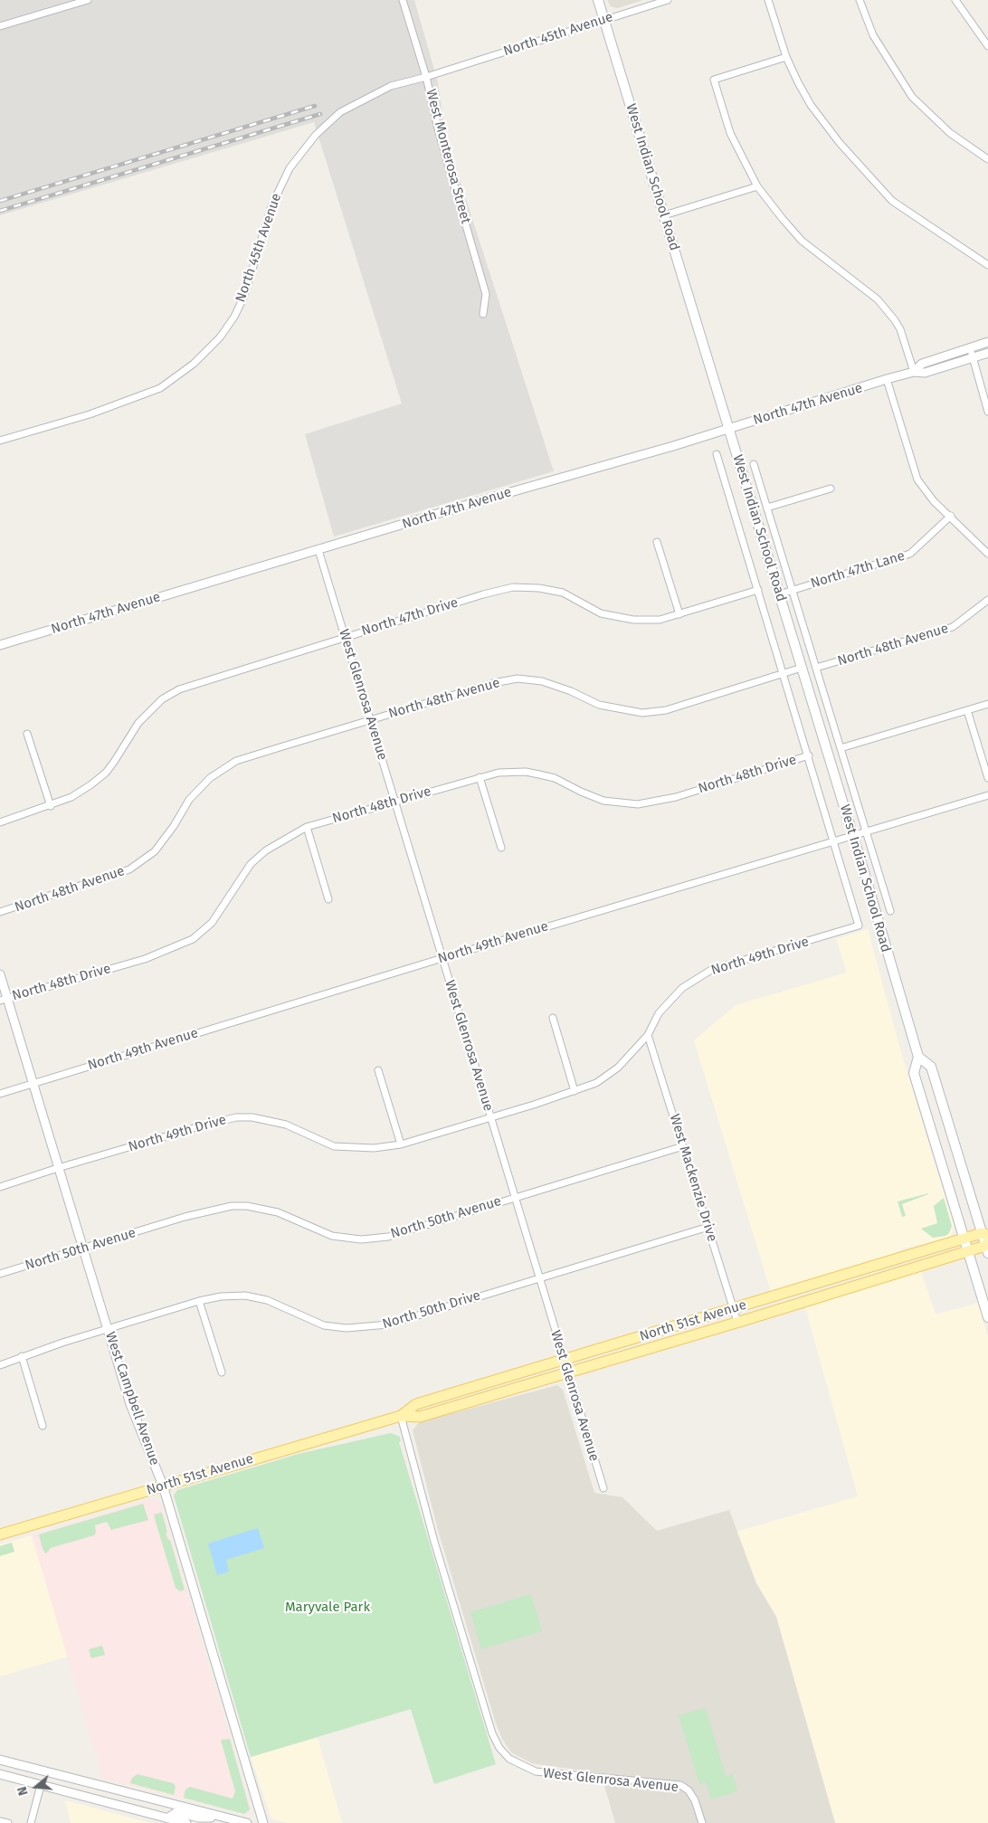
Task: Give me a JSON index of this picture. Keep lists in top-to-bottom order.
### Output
{
  "streets": {
    "main road": ["West Indian School Road", "North 51st Avenue"],
    "street": [
      "North 45th Avenue",
      "West Monterosa Street",
      "North 47th Avenue",
      "North 47th Lane",
      "North 47th Drive",
      "North 48th Avenue",
      "West Glenrosa Avenue",
      "North 48th Drive",
      "North 49th Avenue",
      "North 49th Drive",
      "West Mackenzie Drive",
      "North 50th Avenue",
      "North 50th Drive",
      "West Campbell Avenue"
    ]
  },
  "crossings": [
    ["North 45th Avenue", "West Monterosa Street"],
    ["North 45th Avenue", "West Indian School Road"],
    ["West Indian School Road", "North 47th Avenue"],
    ["West Indian School Road", "North 47th Lane"],
    ["West Indian School Road", "North 47th Drive"],
    ["West Indian School Road", "North 48th Avenue"],
    ["West Indian School Road", "North 48th Drive"],
    ["West Indian School Road", "North 49th Avenue"],
    ["West Indian School Road", "North 49th Drive"],
    ["West Indian School Road", "North 51st Avenue"],
    ["North 47th Avenue", "West Glenrosa Avenue"],
    ["North 47th Drive", "West Glenrosa Avenue"],
    ["North 48th Avenue", "West Glenrosa Avenue"],
    ["West Glenrosa Avenue", "North 48th Drive"],
    ["West Glenrosa Avenue", "North 49th Avenue"],
    ["West Glenrosa Avenue", "North 49th Drive"],
    ["West Glenrosa Avenue", "North 50th Avenue"],
    ["West Glenrosa Avenue", "North 50th Drive"],
    ["West Glenrosa Avenue", "North 51st Avenue"],
    ["North 48th Drive", "West Campbell Avenue"],
    ["North 49th Avenue", "West Campbell Avenue"],
    ["North 49th Drive", "West Mackenzie Drive"],
    ["North 49th Drive", "West Campbell Avenue"],
    ["West Mackenzie Drive", "North 50th Avenue"],
    ["West Mackenzie Drive", "North 50th Drive"],
    ["West Mackenzie Drive", "North 51st Avenue"],
    ["North 50th Avenue", "West Campbell Avenue"],
    ["North 50th Drive", "West Campbell Avenue"],
    ["North 51st Avenue", "West Campbell Avenue"]
  ],
  "parks": ["Maryvale Park"],
  "north": "left"
}
